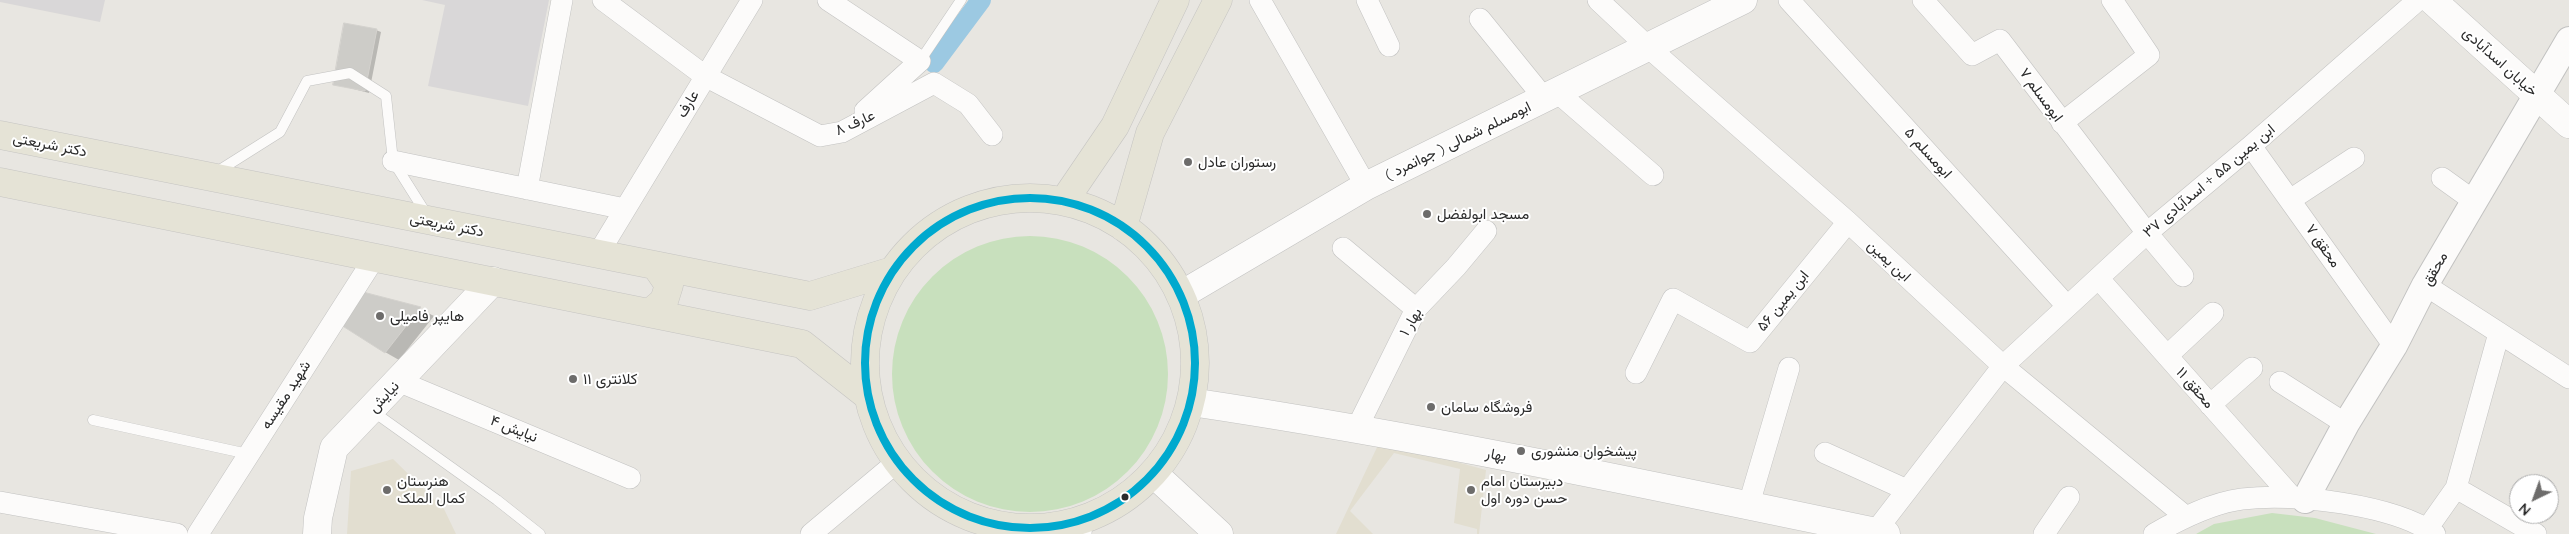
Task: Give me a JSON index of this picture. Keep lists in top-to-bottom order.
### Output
{
  "streets": {
    "main road": [
      "خیابان اسدآبادی",
      "ابومسلم شمالی ( جوانمرد )",
      "دکتر شریعتی",
      "نیایش",
      "بهار"
    ],
    "street": [
      "ابومسلم ۷",
      "عارف",
      "عارف ۸",
      "ابومسلم ۵",
      "ابن یمین ۵۵ + اسدآبادی ۳۷",
      "محقق ۷",
      "ابن یمین",
      "محقق",
      "ابن یمین ۵۶",
      "بهار ۱",
      "محقق ۱۱",
      "شهید مقیسه",
      "نیایش ۴"
    ]
  },
  "crossings": [
    ["خیابان اسدآبادی", "محقق"],
    ["ابومسلم ۷", "ابن یمین ۵۵ + اسدآبادی ۳۷"],
    ["عارف", "عارف ۸"],
    ["عارف", "دکتر شریعتی"],
    ["ابومسلم شمالی ( جوانمرد )", "ابن یمین"],
    ["ابومسلم ۵", "ابن یمین ۵۵ + اسدآبادی ۳۷"],
    ["ابن یمین ۵۵ + اسدآبادی ۳۷", "محقق ۷"],
    ["ابن یمین ۵۵ + اسدآبادی ۳۷", "ابن یمین"],
    ["ابن یمین ۵۵ + اسدآبادی ۳۷", "محقق ۱۱"],
    ["ابن یمین ۵۵ + اسدآبادی ۳۷", "بهار"],
    ["محقق ۷", "محقق"],
    ["ابن یمین", "ابن یمین ۵۶"],
    ["محقق", "محقق ۱۱"],
    ["بهار ۱", "بهار"],
    ["نیایش", "نیایش ۴"]
  ],
  "places": [
    "رستوران عادل",
    "مسجد ابولفضل",
    "هایپر فامیلی",
    "کلانتری ۱۱",
    "فروشگاه سامان",
    "پیشخوان منشوری",
    "هنرستان کمال الملک",
    "دبیرستان امام حسن دوره اول"
  ],
  "north": "bottom left"
}
